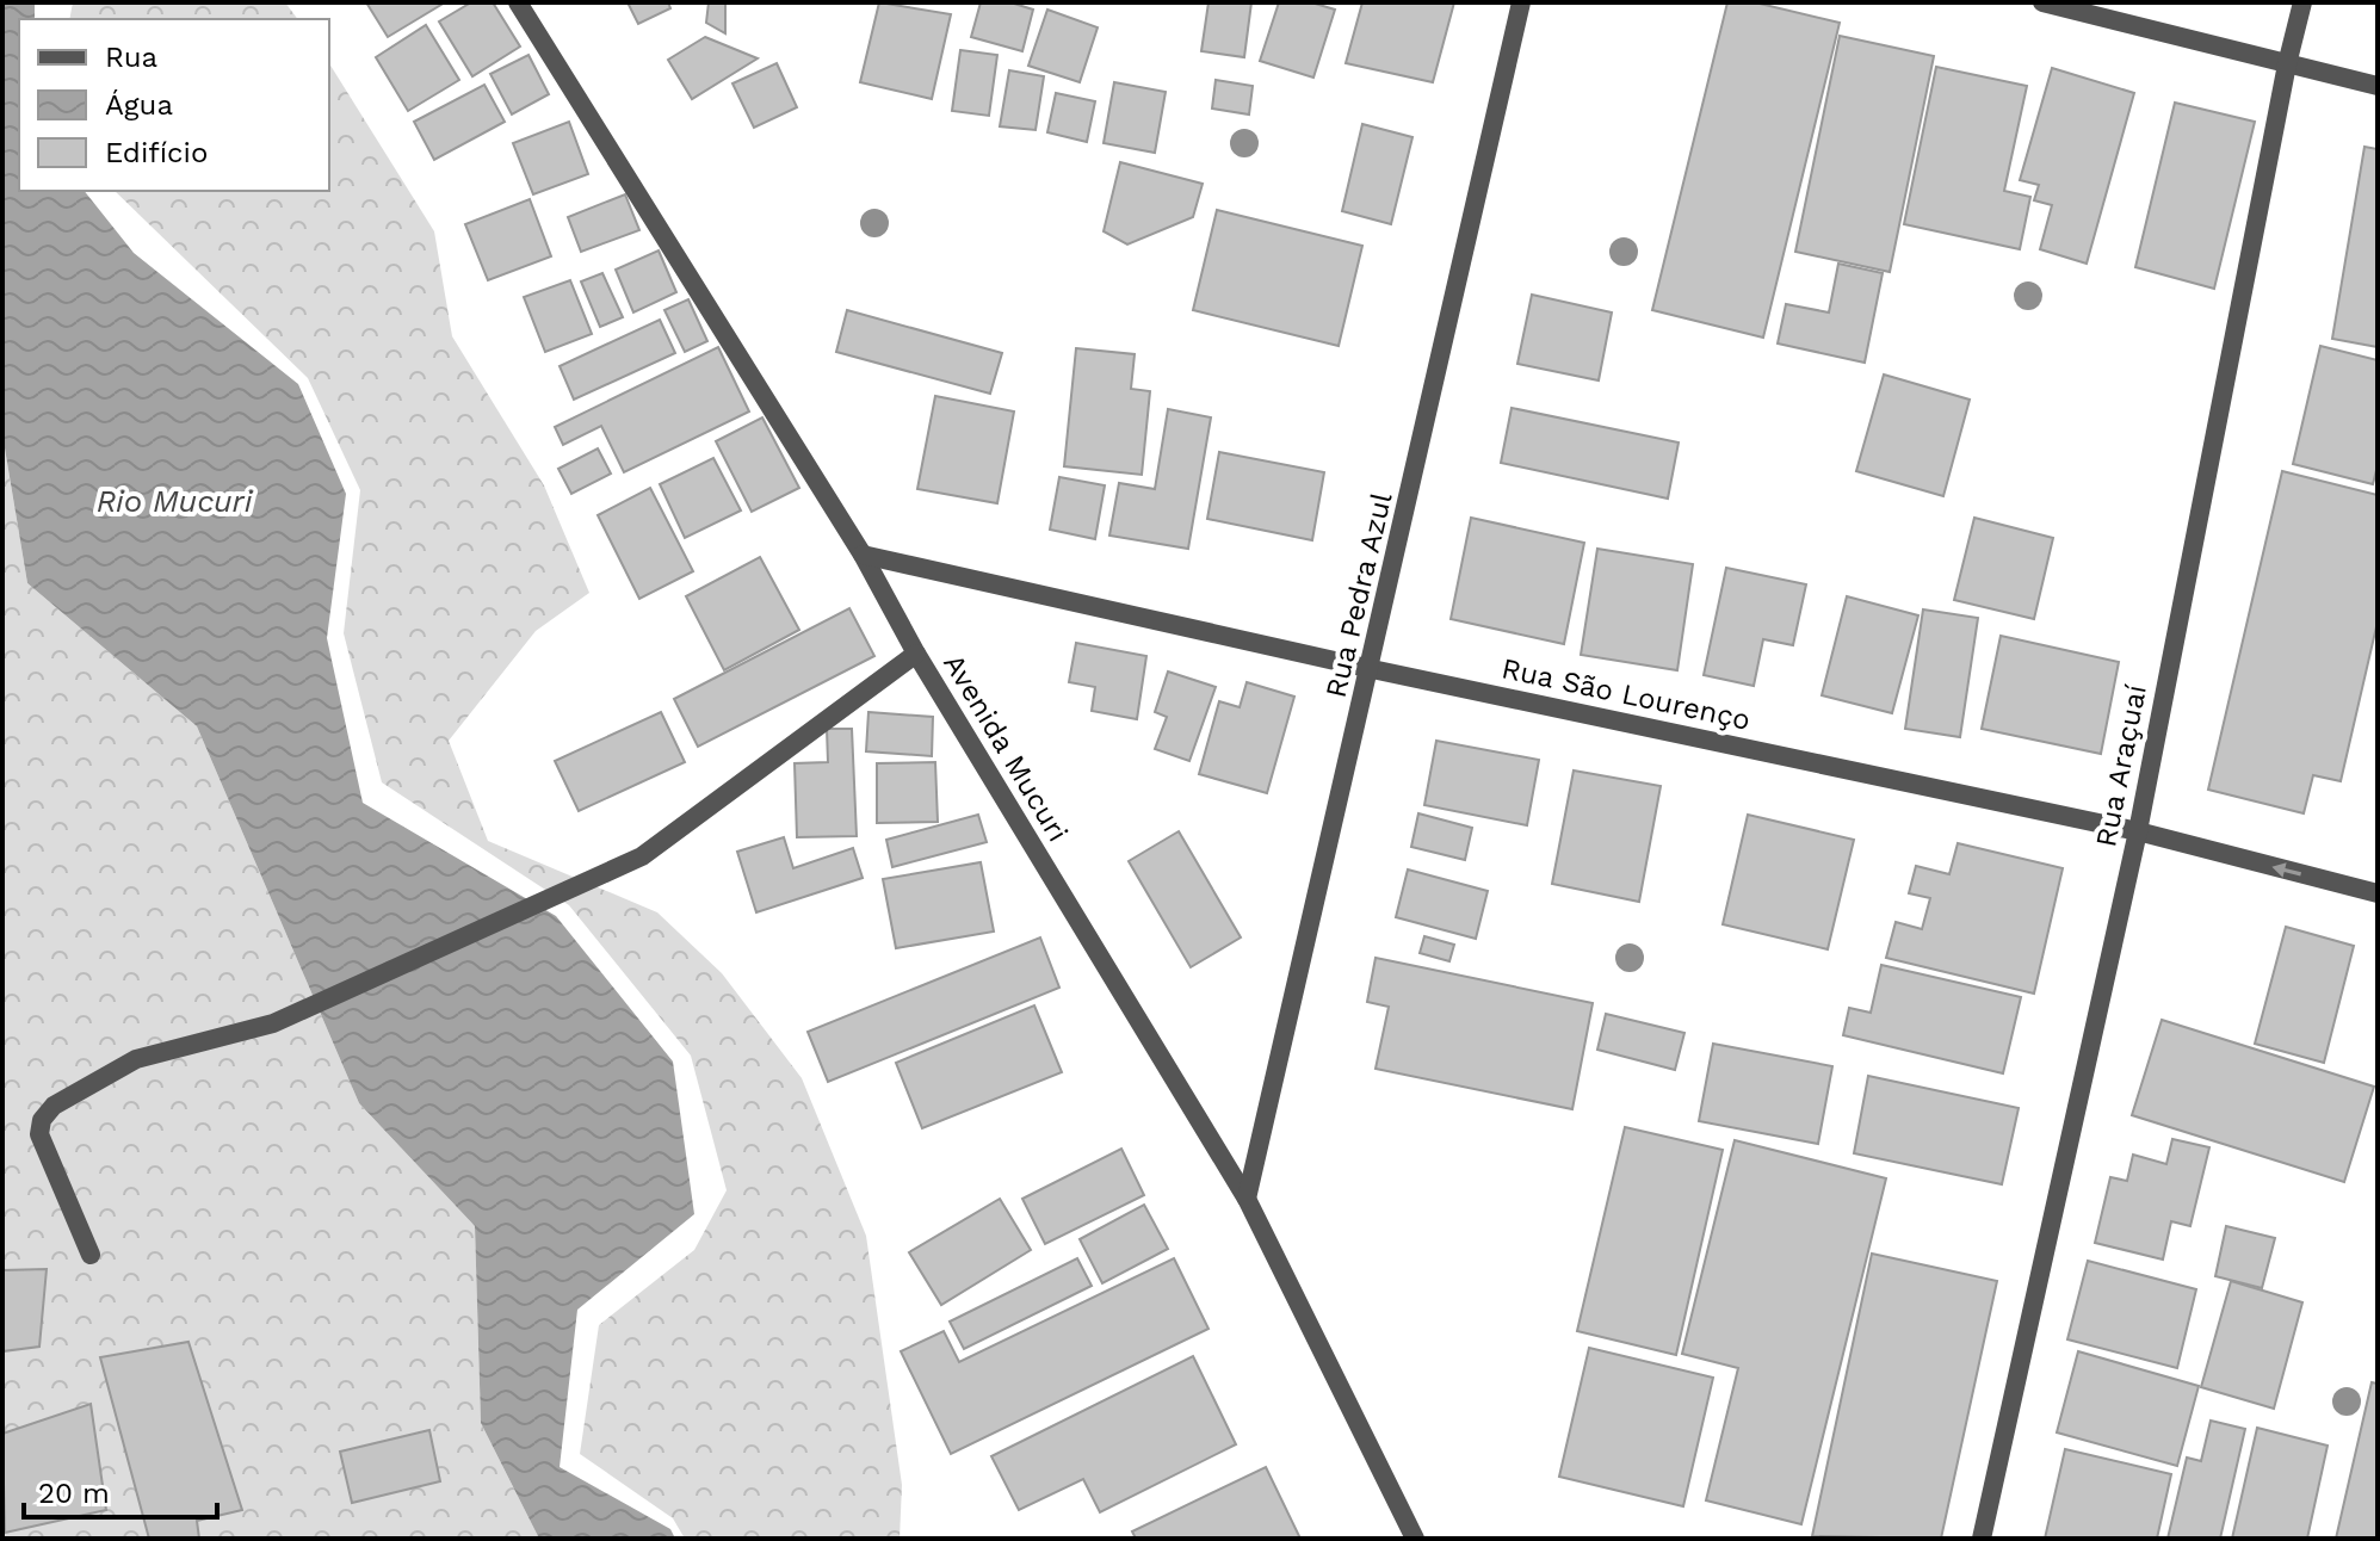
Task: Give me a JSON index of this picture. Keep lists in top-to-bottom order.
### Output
{
  "streets": {
    "street": [
      "Rua Pedra Azul",
      "Rua São Lourenço",
      "Avenida Mucuri",
      "Rua Araçuaí"
    ]
  },
  "crossings": [
    ["Rua Pedra Azul", "Rua São Lourenço"],
    ["Rua Pedra Azul", "Avenida Mucuri"],
    ["Rua São Lourenço", "Avenida Mucuri"],
    ["Rua São Lourenço", "Rua Araçuaí"]
  ],
  "water": ["Rio Mucuri"],
  "legend": ["Rua", "Água", "Edifício"],
  "scale_bar": "20 m"
}
